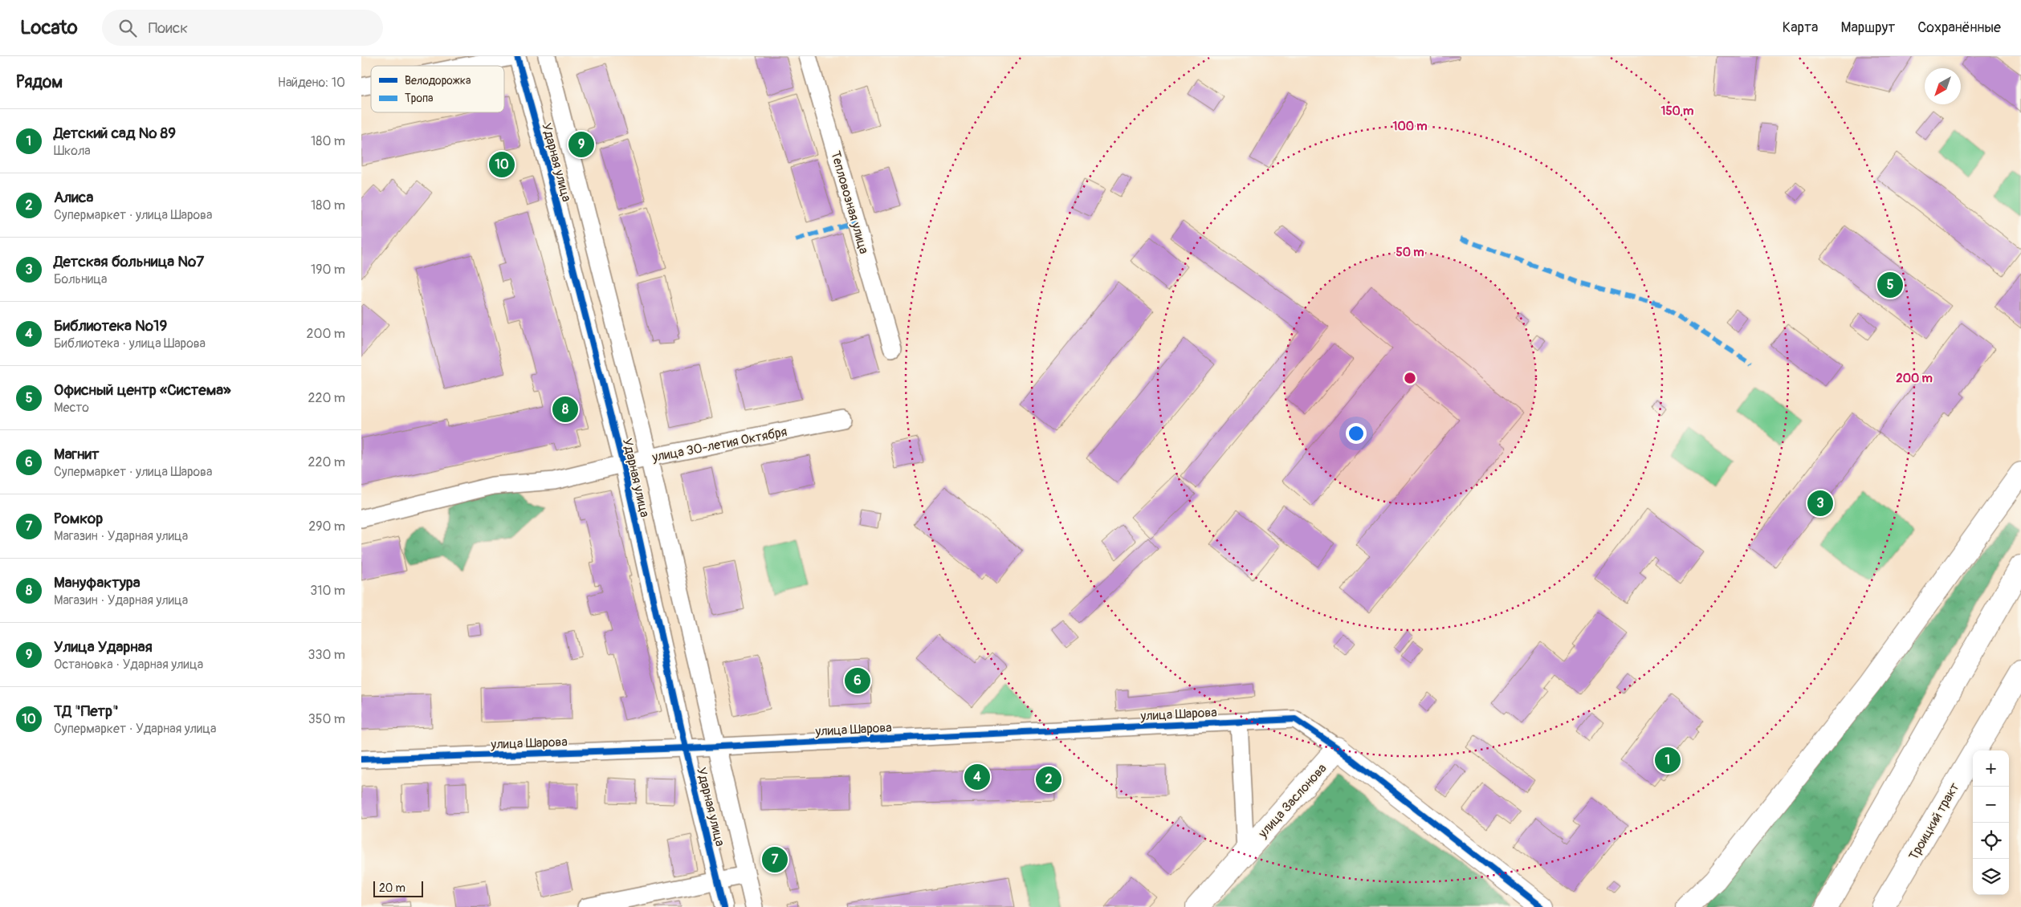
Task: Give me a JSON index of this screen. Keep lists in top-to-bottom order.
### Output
{
  "streets": {
    "street": [
      "Ударная улица",
      "Тепловозная улица",
      "улица 30-летия Октября",
      "улица Шарова",
      "улица Заслонова",
      "Троицкий тракт"
    ]
  },
  "crossings": [
    ["Ударная улица", "улица 30-летия Октября"],
    ["Ударная улица", "улица Шарова"],
    ["улица Шарова", "улица Заслонова"]
  ],
  "legend": ["Велодорожка", "Тропа"],
  "scale_bar": "20 m",
  "north": "bottom left",
  "page": {
    "header": "Locato",
    "search": "Поиск",
    "nav": ["Карта", "Маршрут", "Сохранённые"],
    "heading": ["Рядом", "Найдено: 10"],
    "list": [
      {
        "mark": "1",
        "name": "Детский сад № 89",
        "note": "Школа",
        "value": "180 m"
      },
      {
        "mark": "2",
        "name": "Алиса",
        "note": "Супермаркет · улица Шарова",
        "value": "180 m"
      },
      {
        "mark": "3",
        "name": "Детская больница №7",
        "note": "Больница",
        "value": "190 m"
      },
      {
        "mark": "4",
        "name": "Библиотека №19",
        "note": "Библиотека · улица Шарова",
        "value": "200 m"
      },
      {
        "mark": "5",
        "name": "Офисный центр «Система»",
        "note": "Место",
        "value": "220 m"
      },
      {
        "mark": "6",
        "name": "Магнит",
        "note": "Супермаркет · улица Шарова",
        "value": "220 m"
      },
      {
        "mark": "7",
        "name": "Ромкор",
        "note": "Магазин · Ударная улица",
        "value": "290 m"
      },
      {
        "mark": "8",
        "name": "Мануфактура",
        "note": "Магазин · Ударная улица",
        "value": "310 m"
      },
      {
        "mark": "9",
        "name": "Улица Ударная",
        "note": "Остановка · Ударная улица",
        "value": "330 m"
      },
      {
        "mark": "10",
        "name": "ТД \"Петр\"",
        "note": "Супермаркет · Ударная улица",
        "value": "350 m"
      }
    ],
    "pins": [
      "9",
      "10",
      "5",
      "8",
      "3",
      "6",
      "1",
      "4",
      "2",
      "7"
    ],
    "map_buttons": ["+", "−"],
    "scale": "20 m"
  },
  "rings": [
    "150 m",
    "100 m",
    "50 m",
    "200 m"
  ]
}
